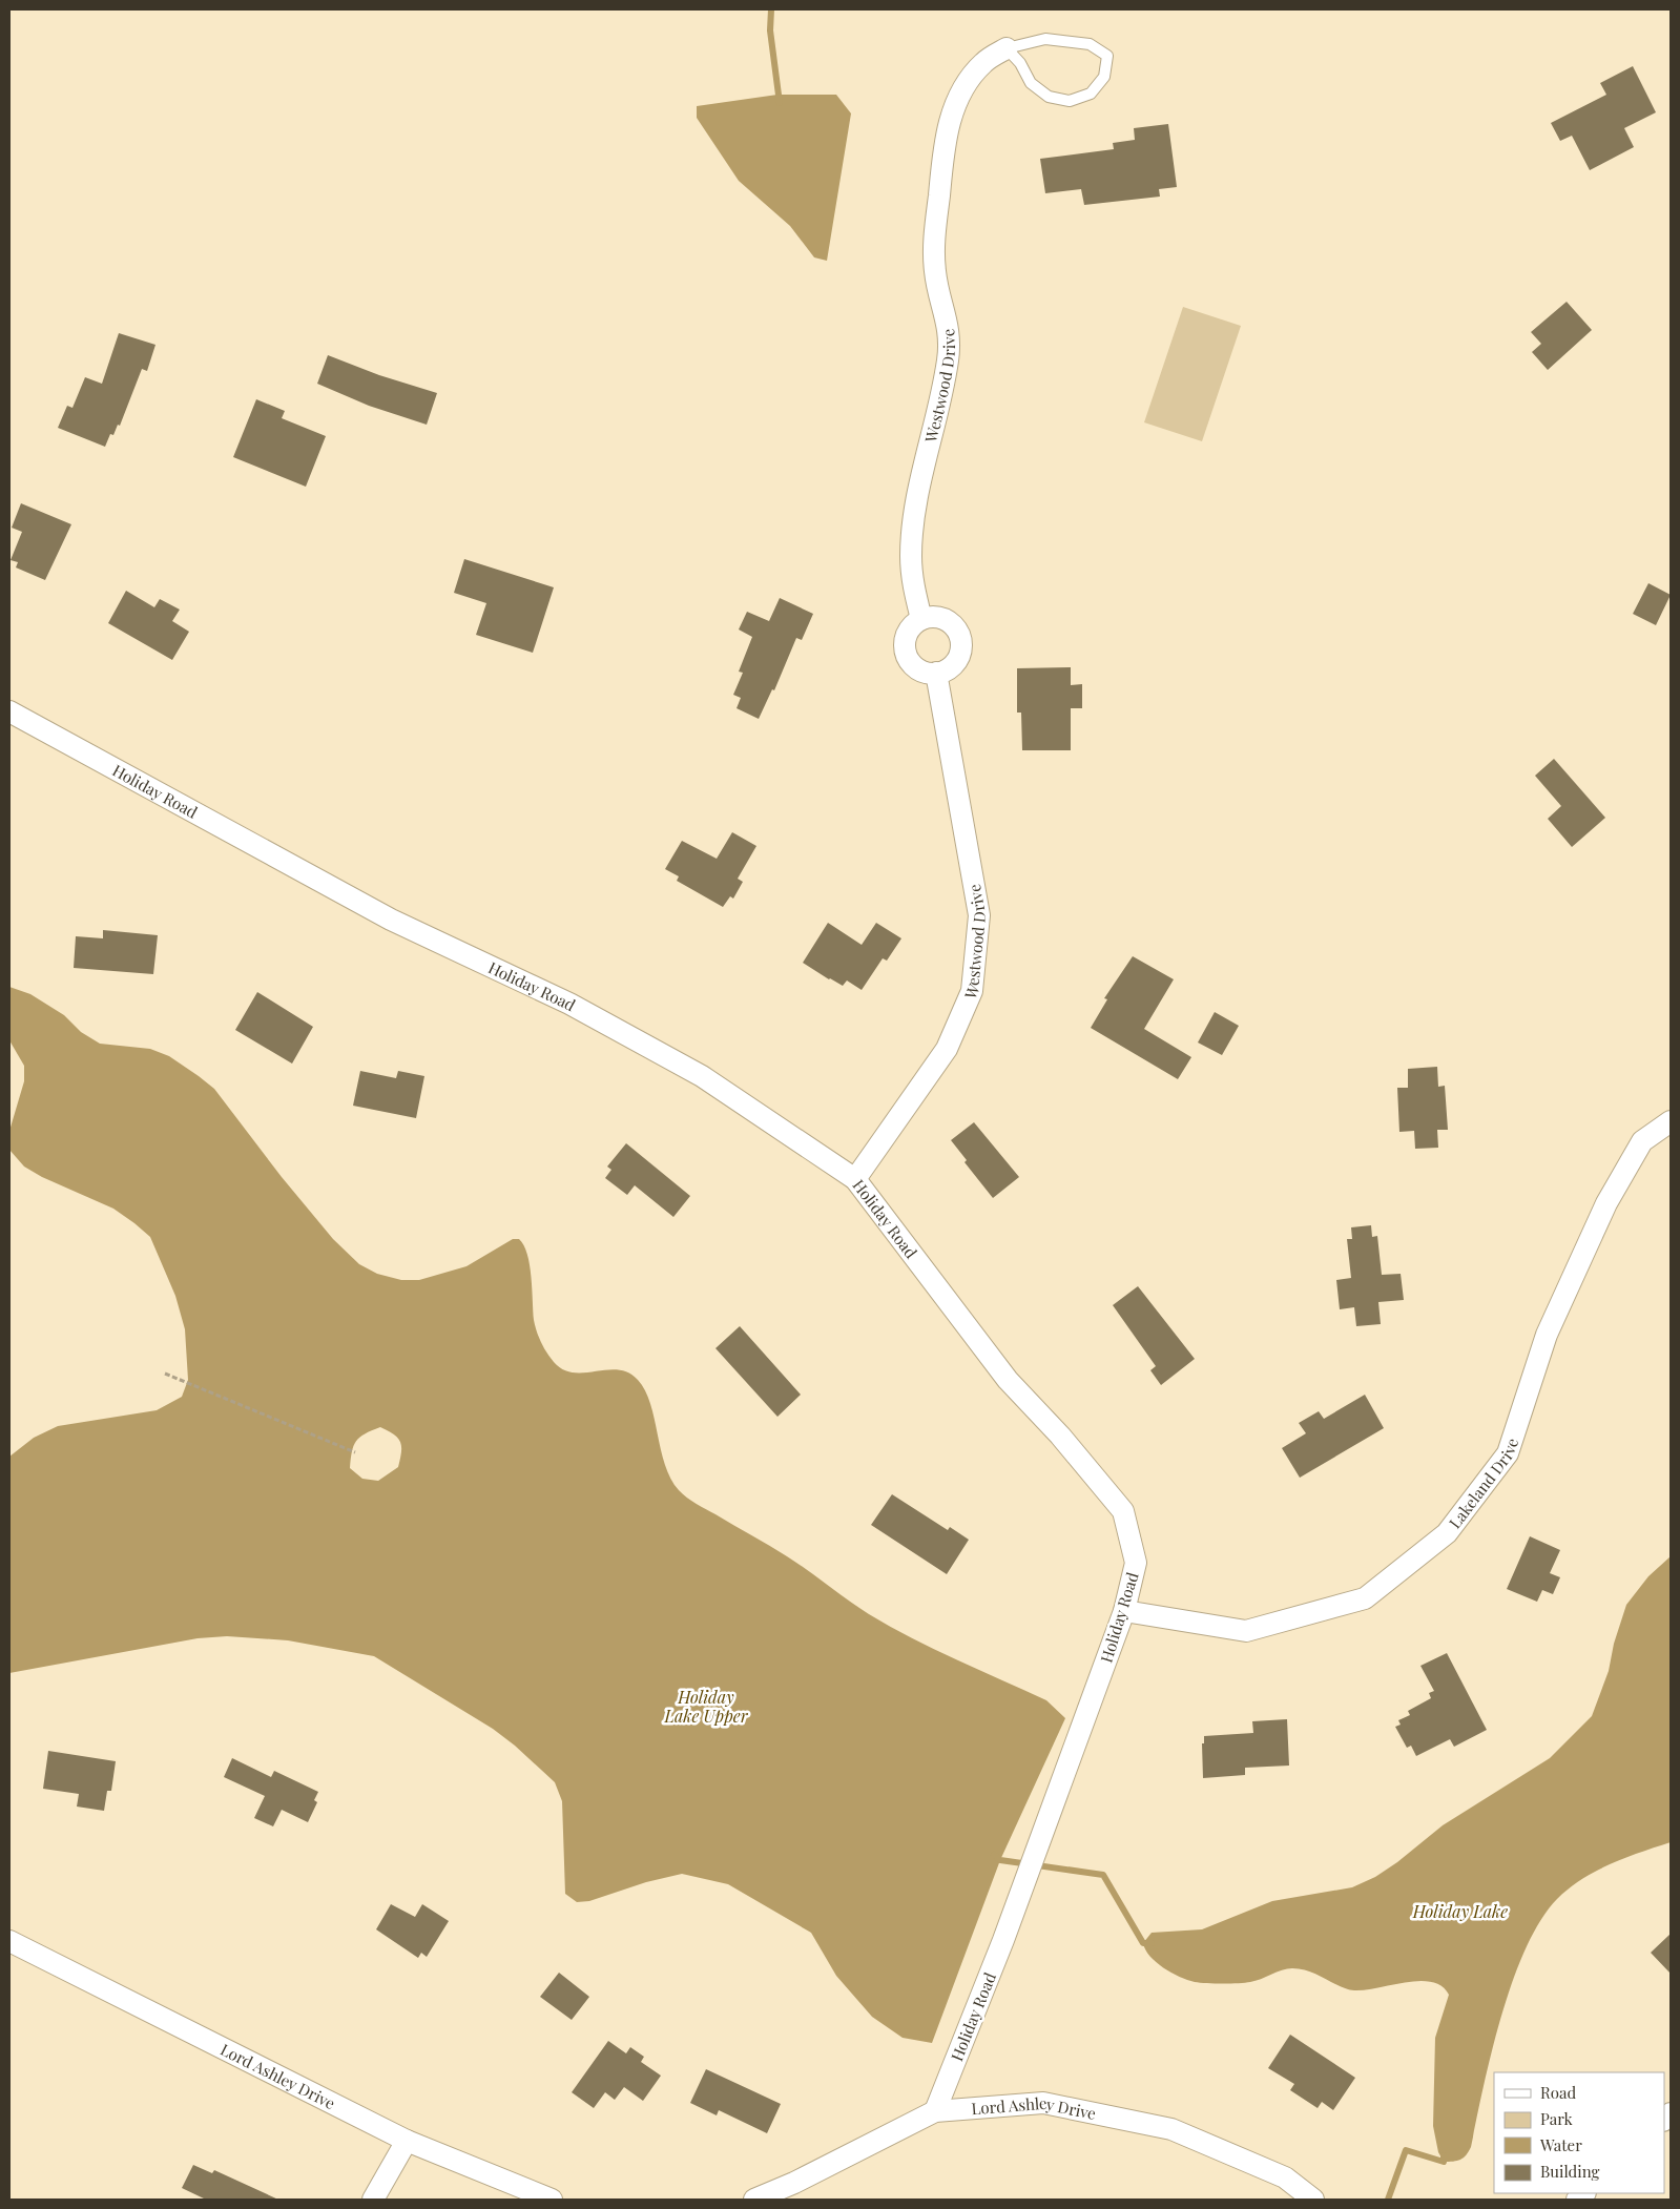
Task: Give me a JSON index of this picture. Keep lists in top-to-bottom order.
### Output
{
  "streets": {
    "street": [
      "Westwood Drive",
      "Holiday Road",
      "Lakeland Drive",
      "Lord Ashley Drive"
    ]
  },
  "crossings": [
    ["Westwood Drive", "Holiday Road"],
    ["Holiday Road", "Lakeland Drive"],
    ["Holiday Road", "Lord Ashley Drive"]
  ],
  "water": ["Holiday Lake Upper", "Holiday Lake"],
  "legend": [
    "Road",
    "Park",
    "Water",
    "Building"
  ]
}
